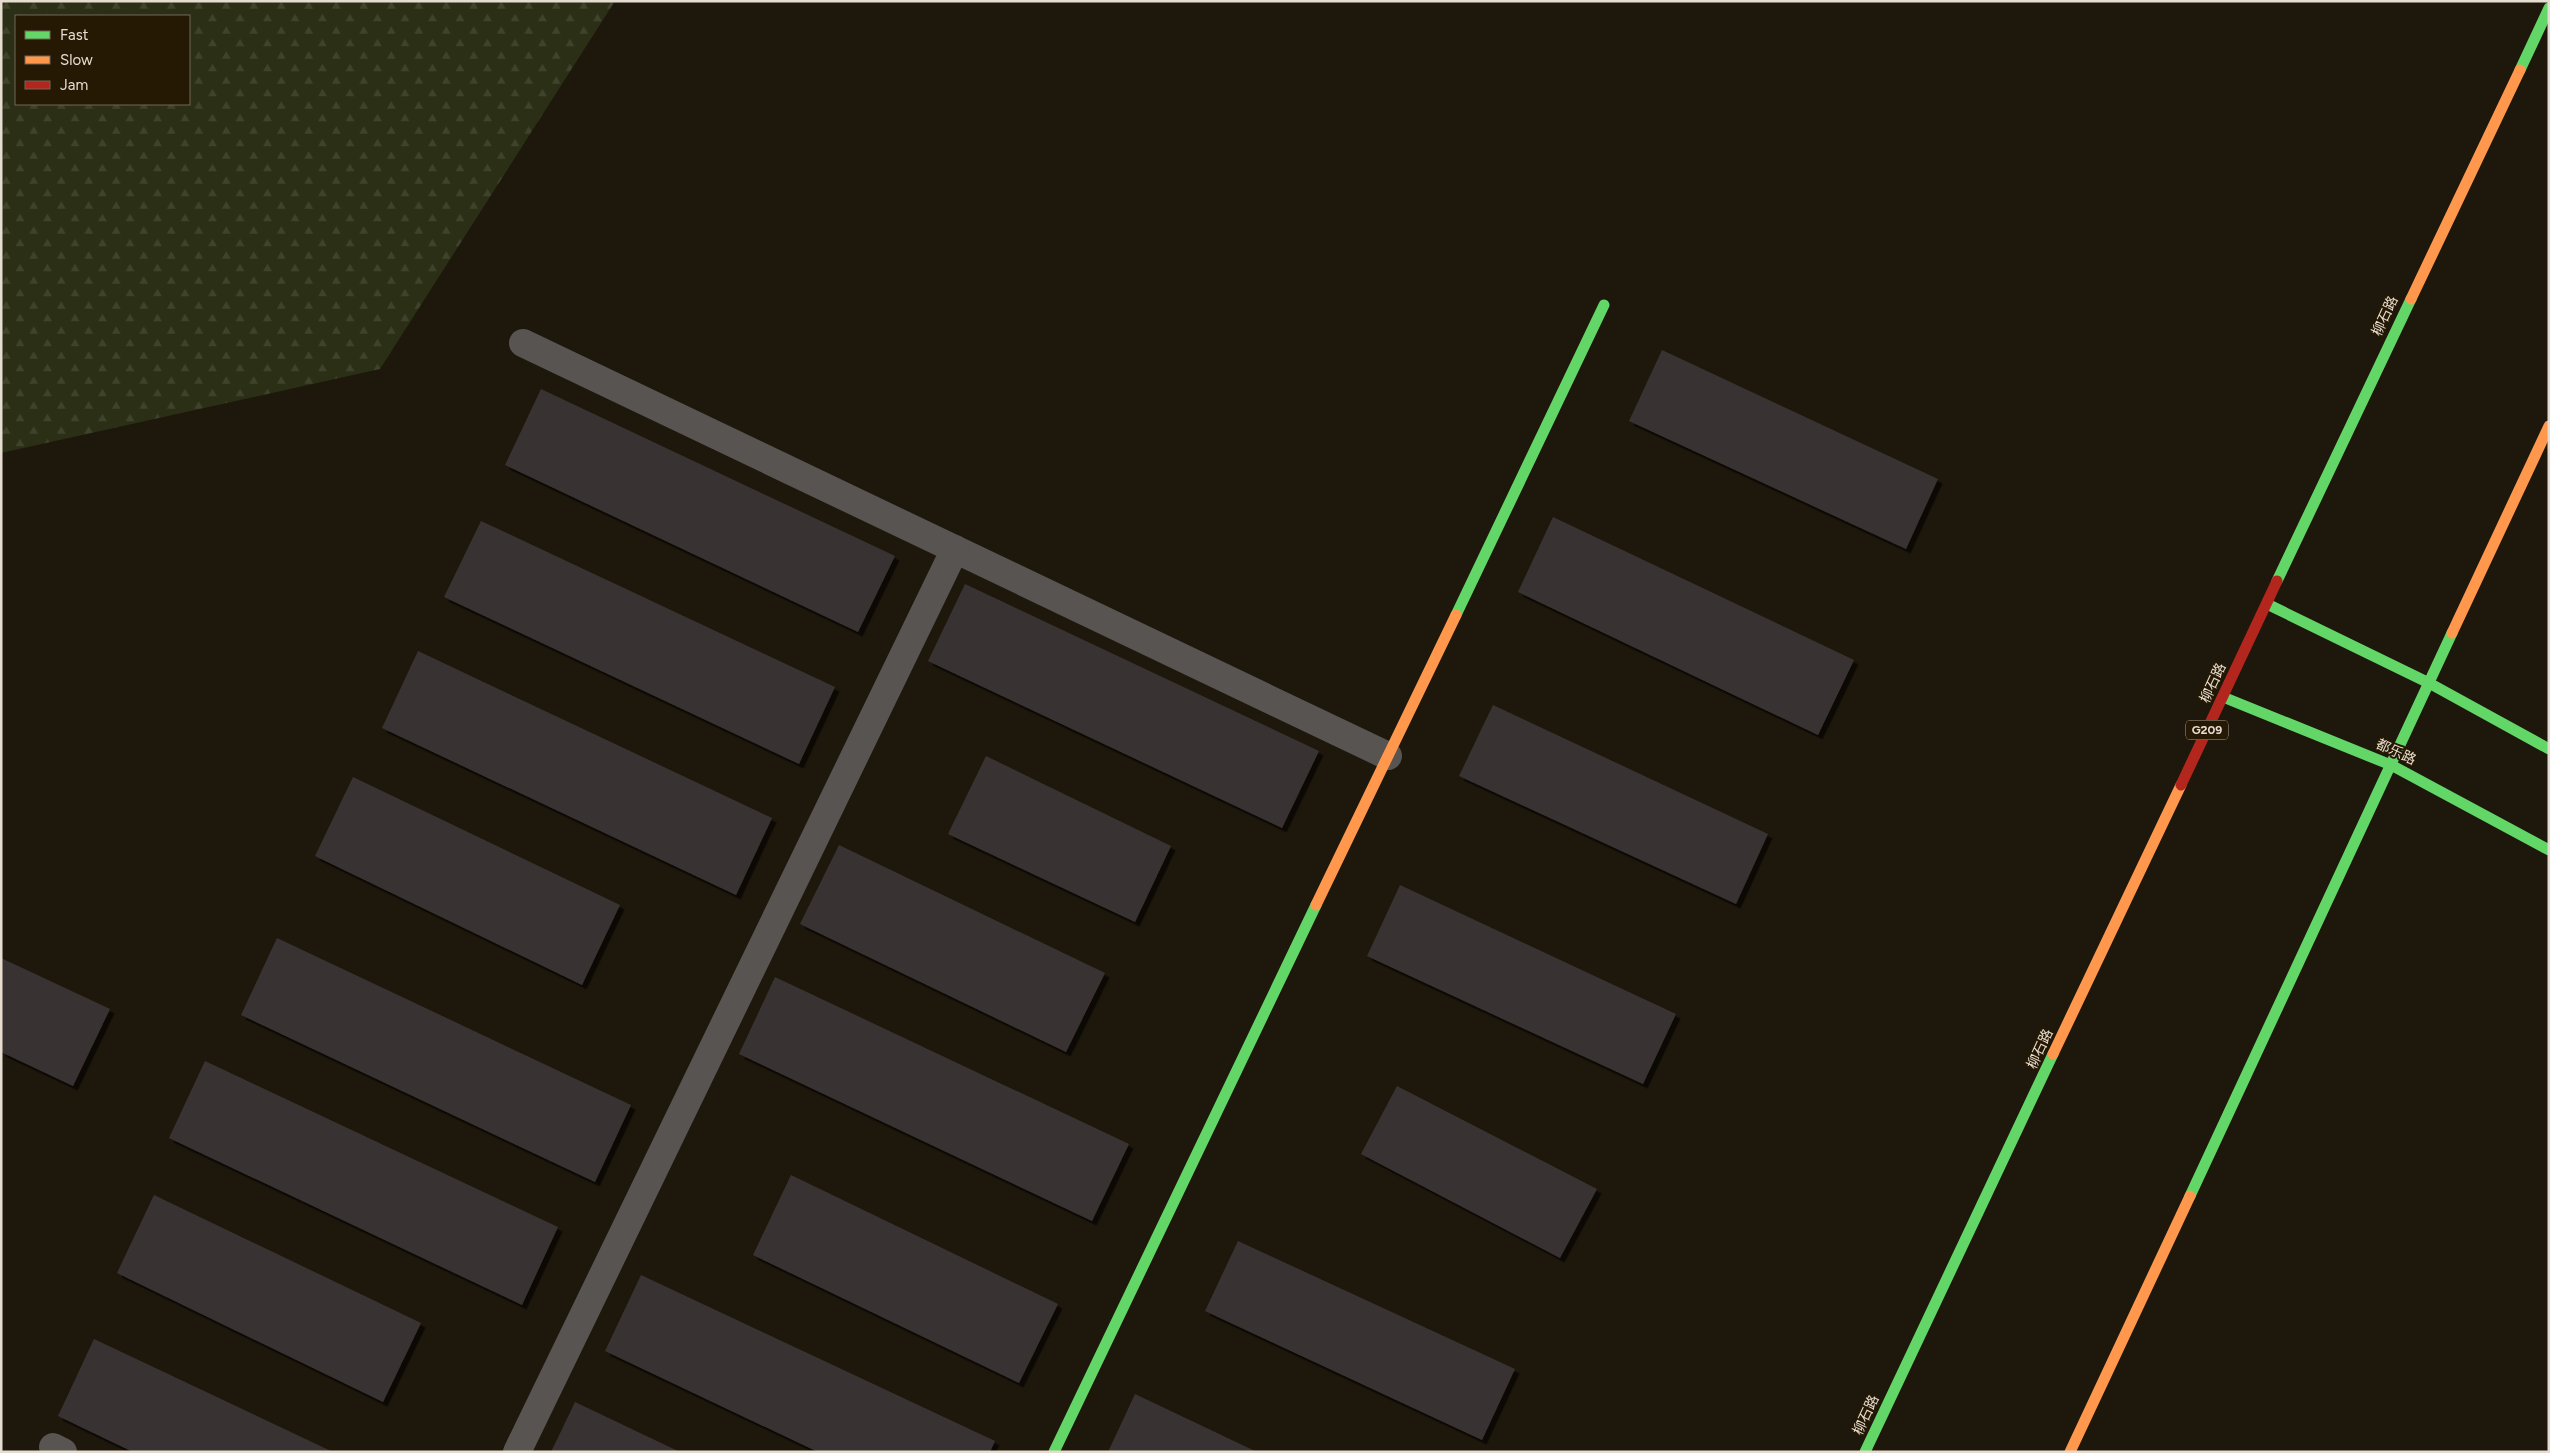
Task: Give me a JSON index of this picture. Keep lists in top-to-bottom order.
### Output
{
  "streets": {
    "main road": ["柳石路", "G209", "都乐路"]
  },
  "crossings": [
    ["柳石路", "都乐路"]
  ],
  "legend": ["Fast", "Slow", "Jam"]
}
